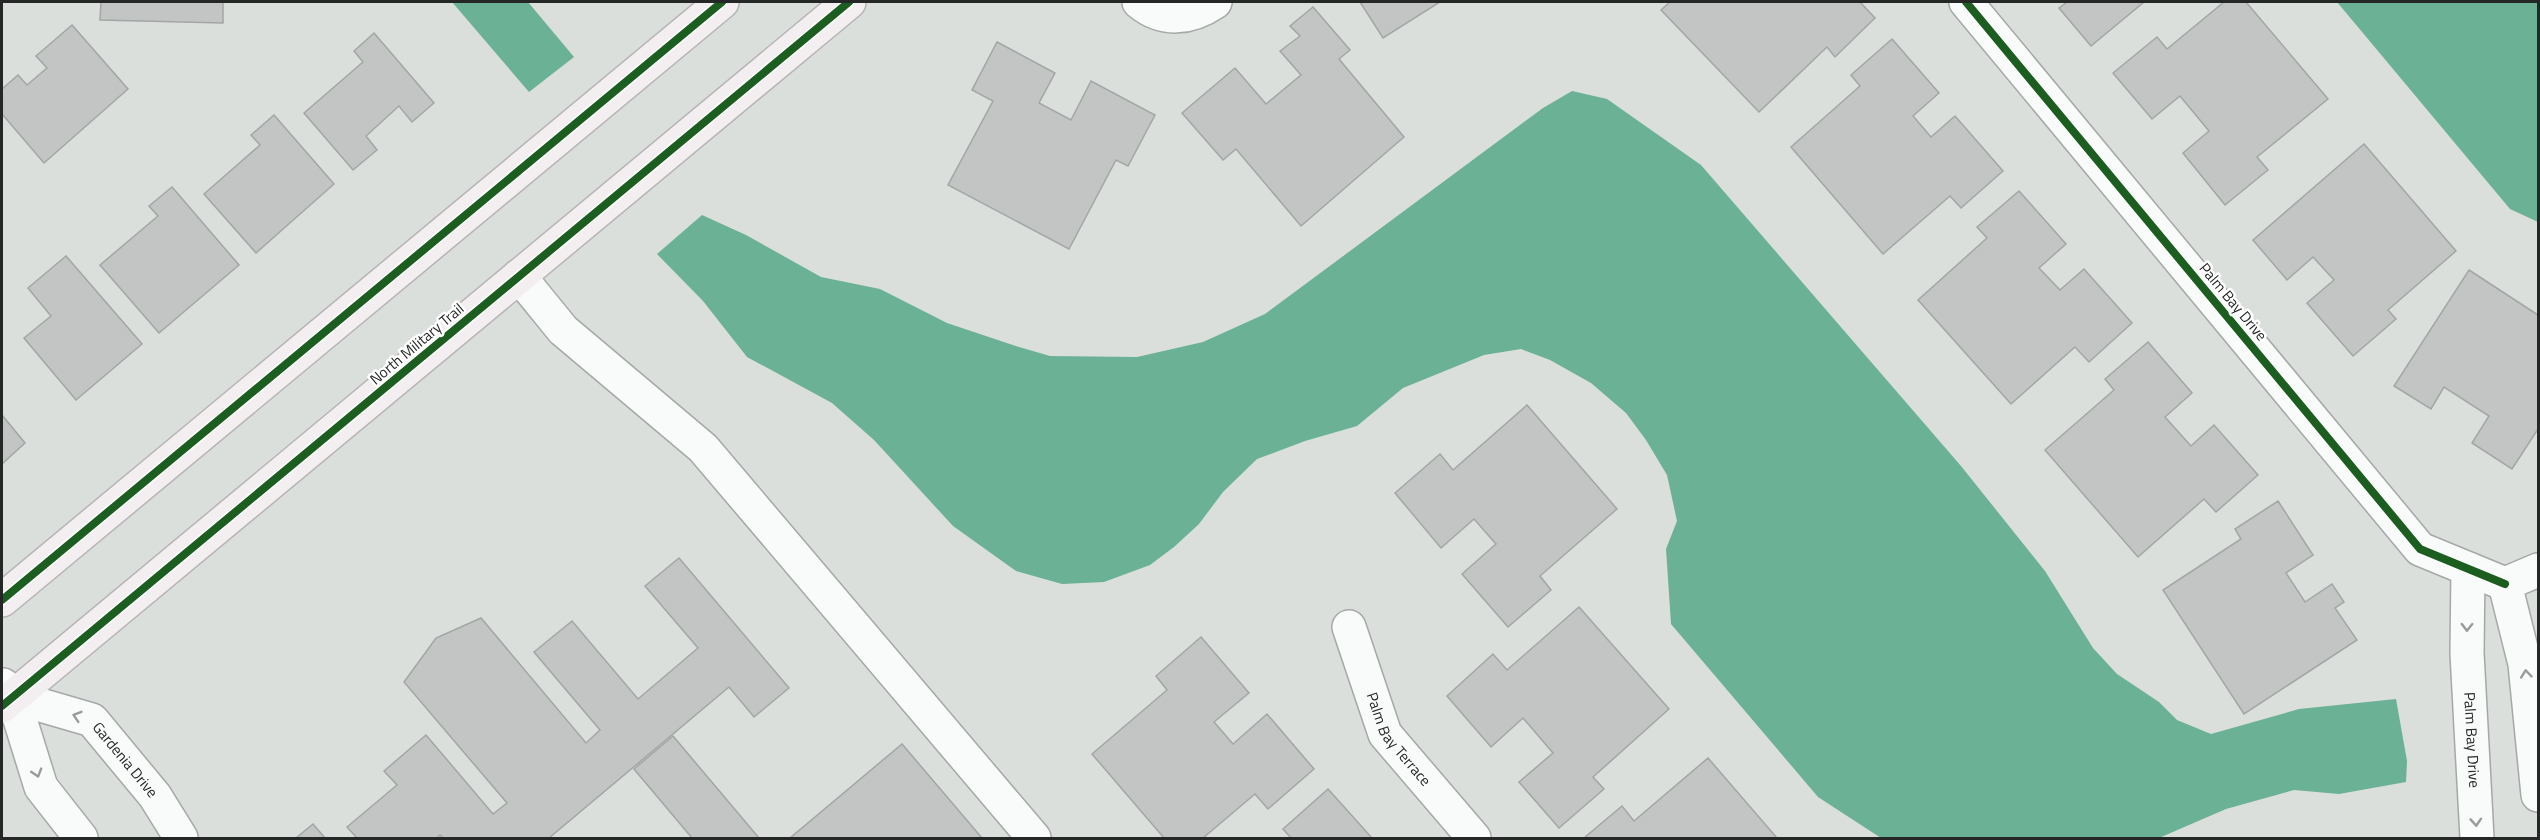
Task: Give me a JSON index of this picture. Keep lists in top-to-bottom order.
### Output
{
  "streets": {
    "main road": ["North Military Trail"],
    "street": ["Palm Bay Drive", "Palm Bay Terrace", "Gardenia Drive"]
  },
  "crossings": [
    ["North Military Trail", "Gardenia Drive"]
  ]
}
